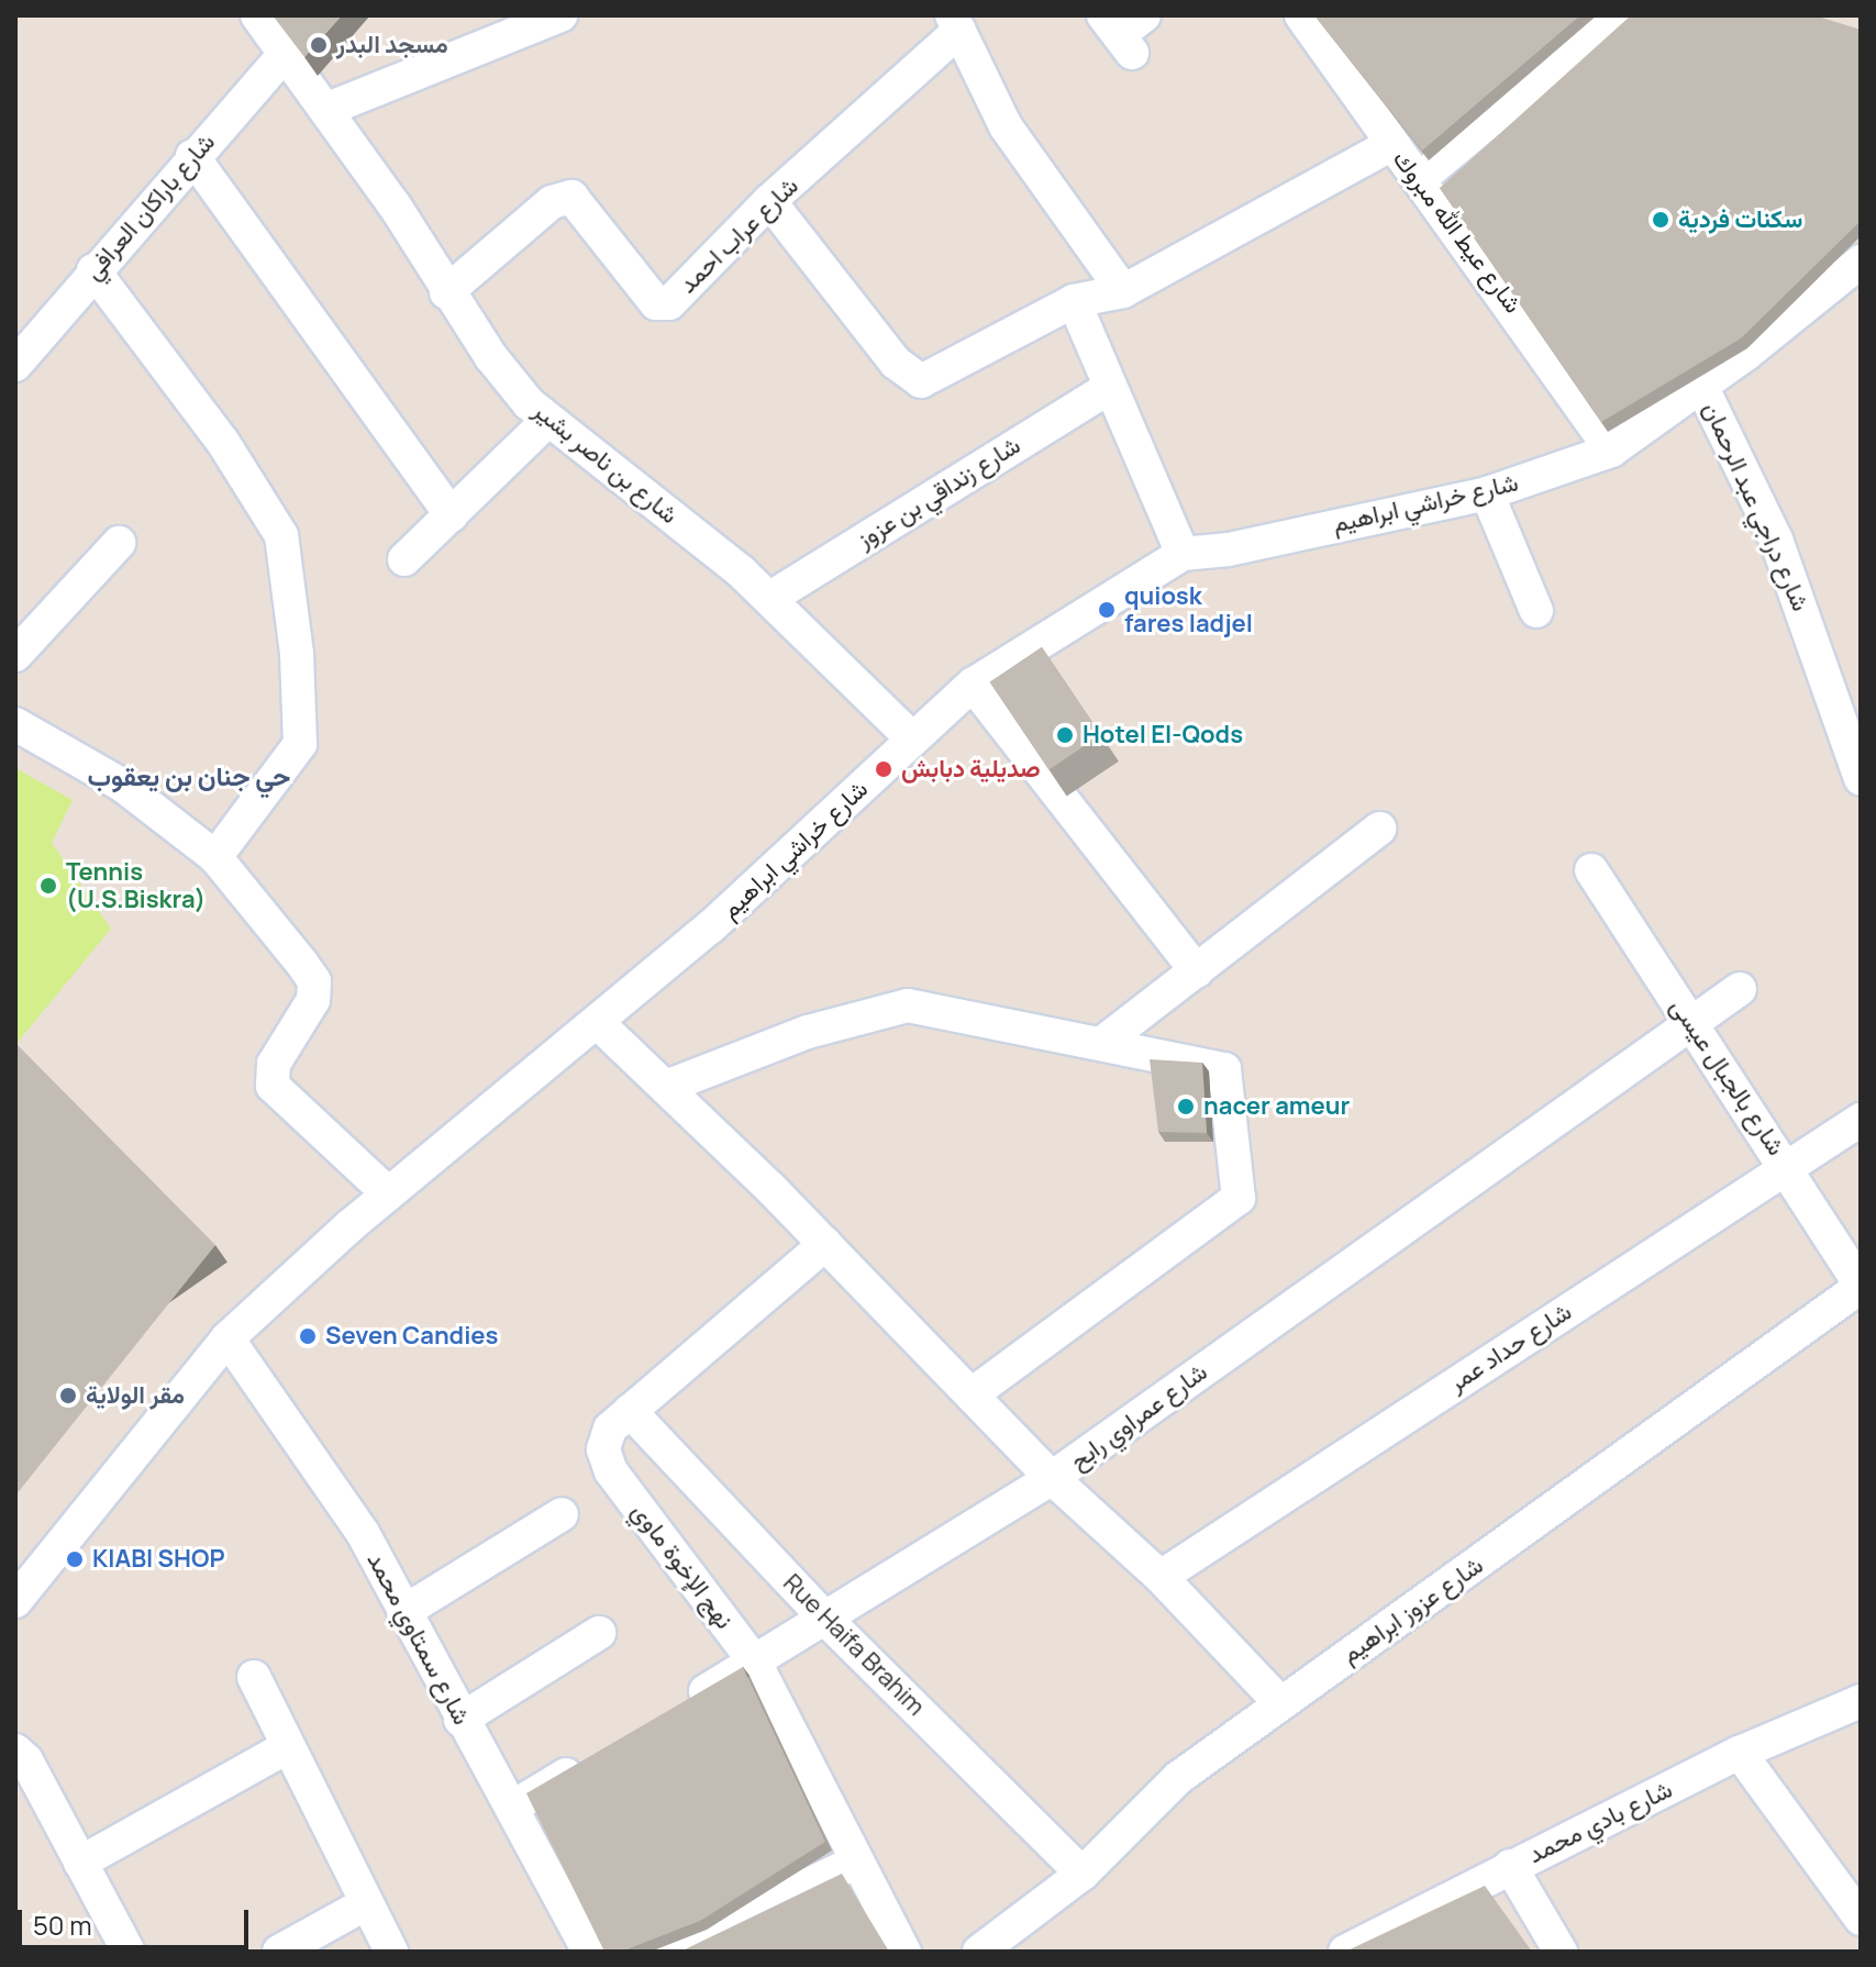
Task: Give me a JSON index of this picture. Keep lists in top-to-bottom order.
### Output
{
  "streets": {
    "street": [
      "شارع باراكان العرافي",
      "شارع عيط الله مبروك",
      "شارع عراب احمد",
      "شارع بن ناصر بشير",
      "شارع زنداقي بن عزوز",
      "شارع خراشي ابراهيم",
      "شارع دراجي عبد الرحمان",
      "شارع بالجبال عيسى",
      "شارع حداد عمر",
      "شارع عمراوي رابح",
      "نهج الإخوة ماوي",
      "شارع عزوز ابراهيم",
      "شارع سمتاوي محمد",
      "Rue Haifa Brahim",
      "شارع بادي محمد"
    ]
  },
  "crossings": [
    ["شارع باراكان العرافي", "شارع بن ناصر بشير"],
    ["شارع عيط الله مبروك", "شارع خراشي ابراهيم"],
    ["شارع عراب احمد", "شارع بن ناصر بشير"],
    ["شارع بن ناصر بشير", "شارع زنداقي بن عزوز"],
    ["شارع بن ناصر بشير", "شارع خراشي ابراهيم"],
    ["شارع خراشي ابراهيم", "شارع دراجي عبد الرحمان"],
    ["شارع خراشي ابراهيم", "شارع سمتاوي محمد"],
    ["شارع بالجبال عيسى", "شارع حداد عمر"],
    ["شارع بالجبال عيسى", "شارع عمراوي رابح"],
    ["شارع بالجبال عيسى", "شارع عزوز ابراهيم"],
    ["شارع عمراوي رابح", "نهج الإخوة ماوي"],
    ["شارع عمراوي رابح", "Rue Haifa Brahim"],
    ["نهج الإخوة ماوي", "Rue Haifa Brahim"],
    ["شارع عزوز ابراهيم", "Rue Haifa Brahim"]
  ],
  "districts": ["حي جنان بن يعقوب"],
  "places": [
    "مسجد البدر",
    "سكنات فردية",
    "quiosk fares ladjel",
    "Hotel El-Qods",
    "صديلية دبابش",
    "Tennis (U.S.Biskra)",
    "nacer ameur",
    "Seven Candies",
    "مقر الولاية",
    "KIABI SHOP"
  ],
  "scale_bar": "50 m"
}
